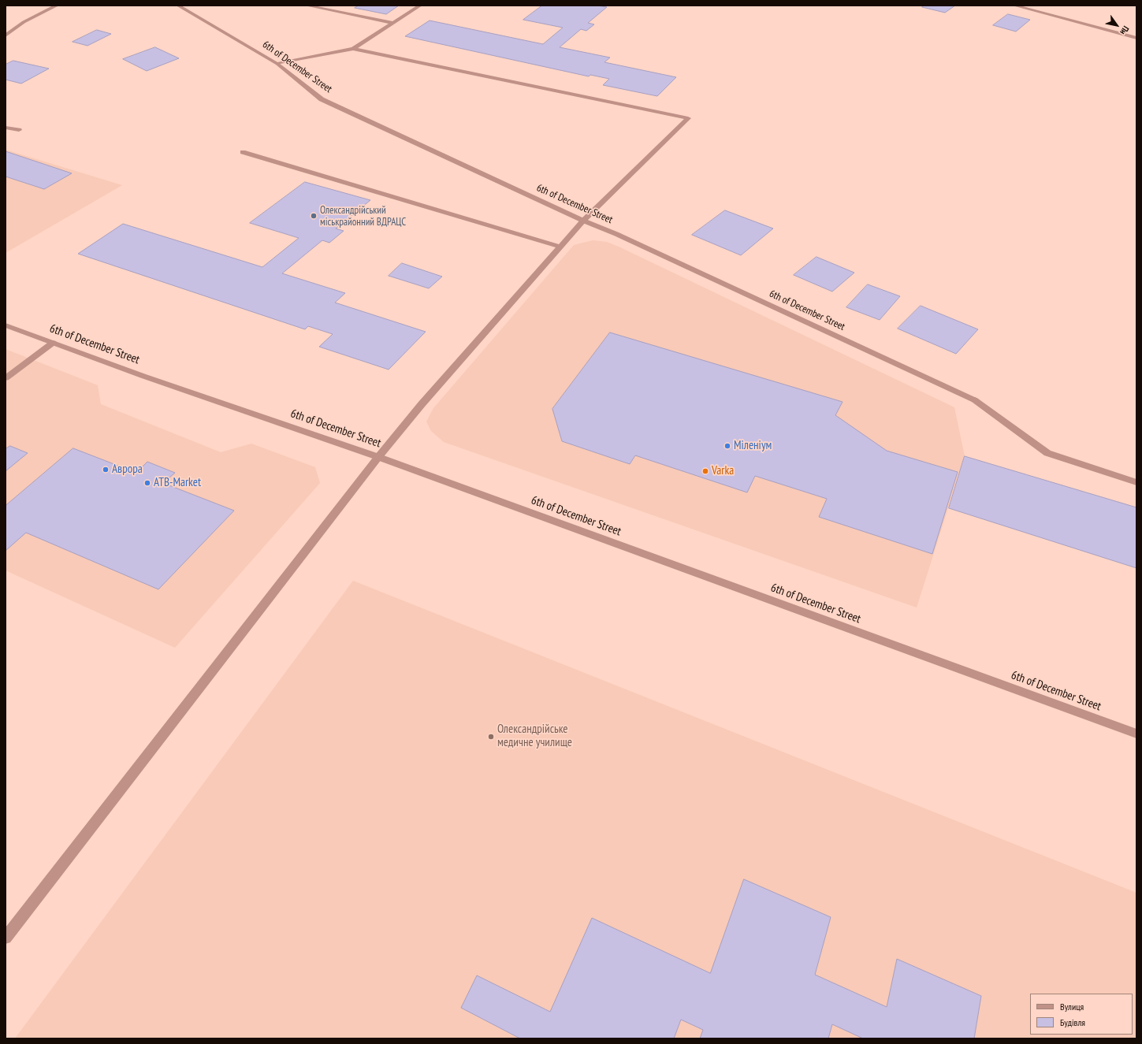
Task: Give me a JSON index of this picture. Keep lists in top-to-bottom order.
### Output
{
  "streets": {
    "street": ["6th of December Street"]
  },
  "places": [
    "Олександрійський міськрайонний ВДРАЦС",
    "Міленіум",
    "Аврора",
    "Varka",
    "ATB-Market",
    "Олександрійське медичне училище"
  ],
  "legend": ["Вулиця", "Будівля"],
  "north": "bottom right"
}
